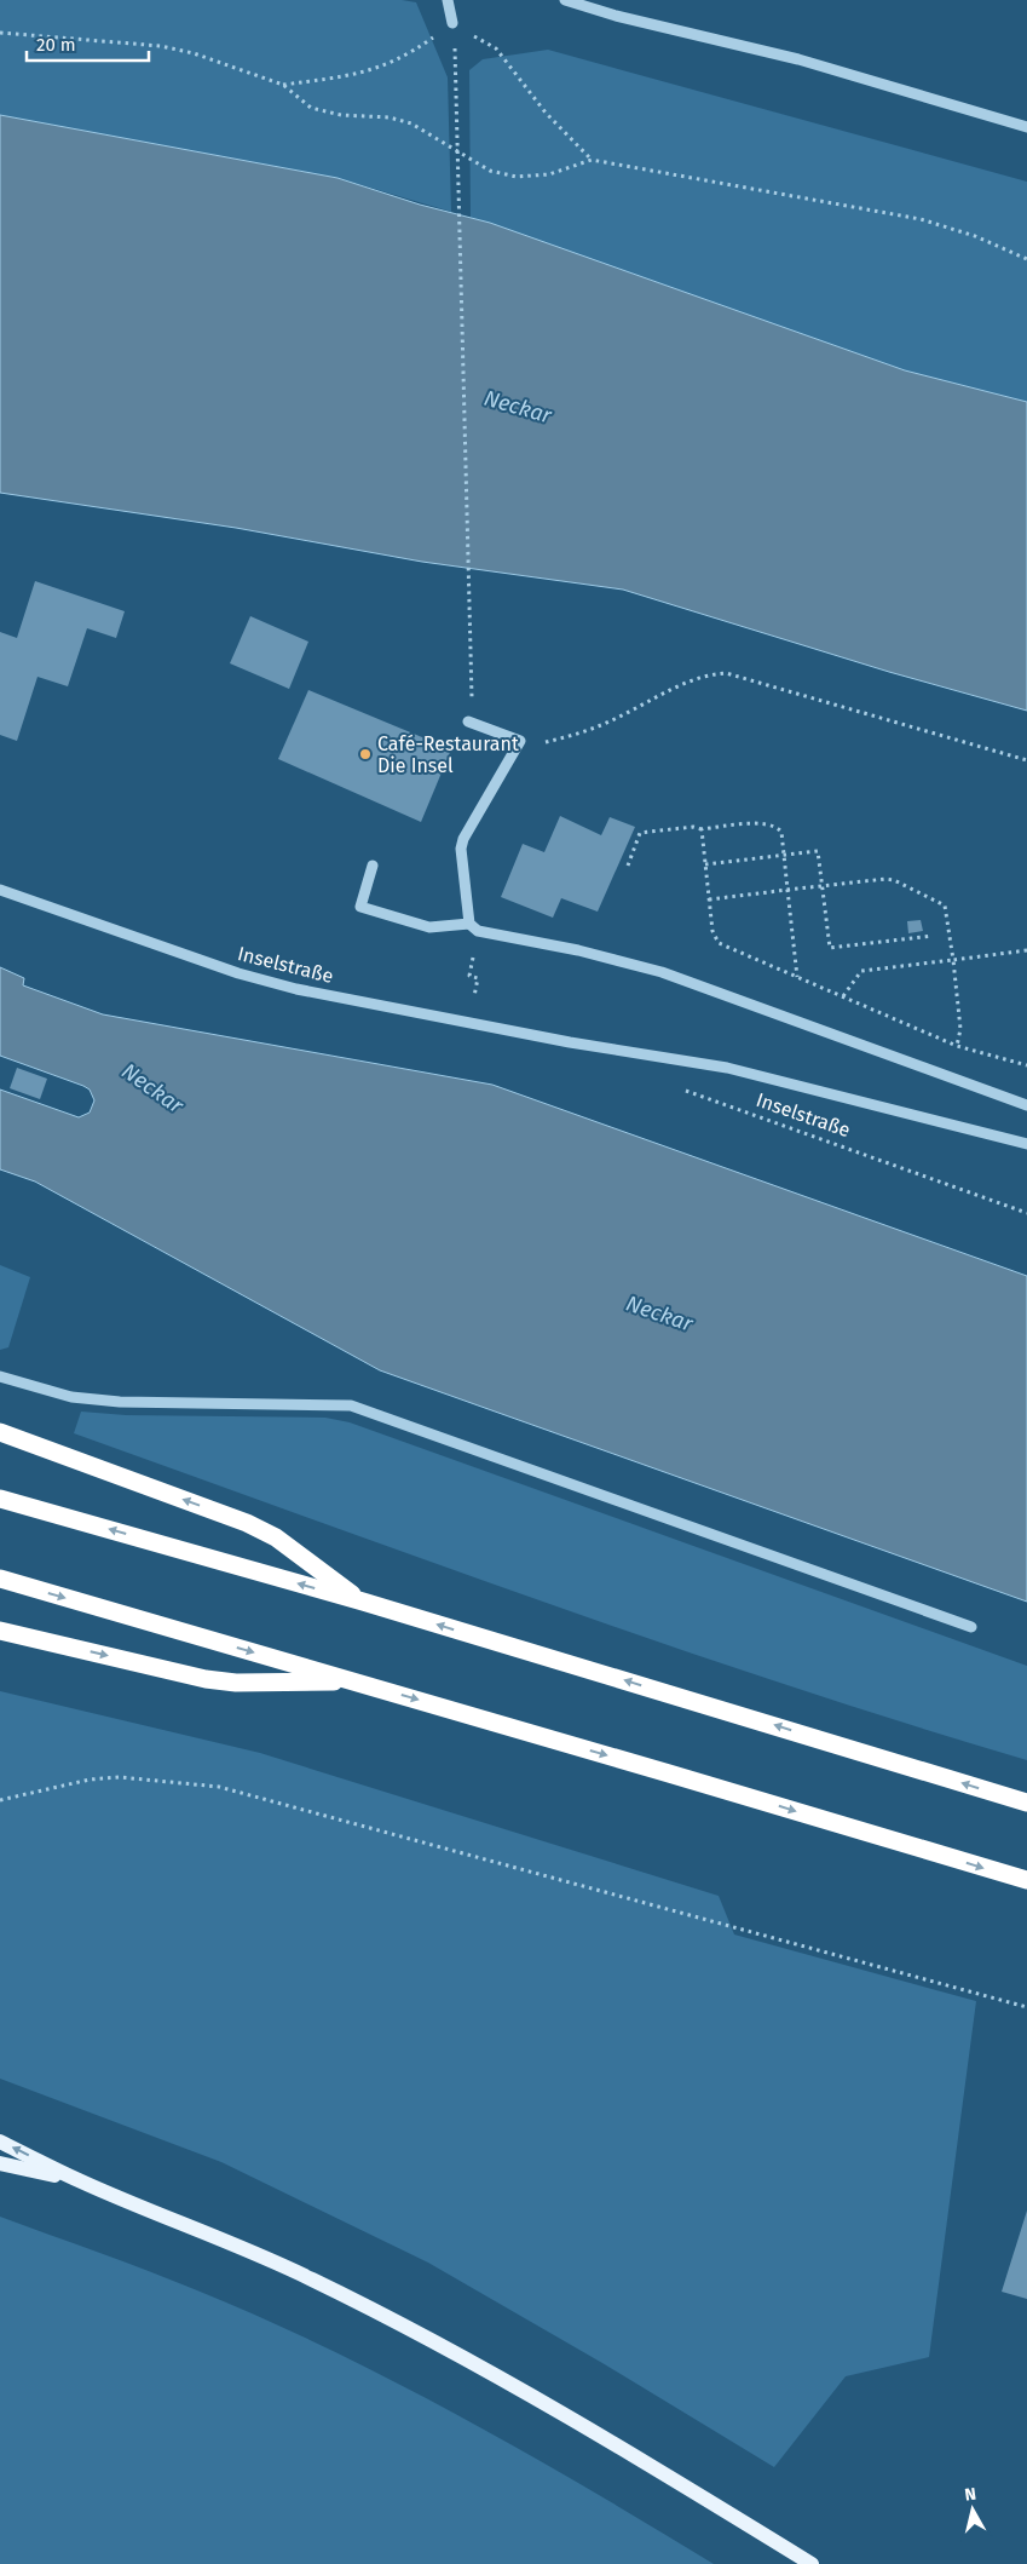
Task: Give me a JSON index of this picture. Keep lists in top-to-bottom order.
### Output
{
  "streets": {
    "lane": ["Inselstraße"]
  },
  "water": ["Neckar"],
  "places": ["Café-Restaurant Die Insel"],
  "scale_bar": "20 m",
  "north": "top"
}
